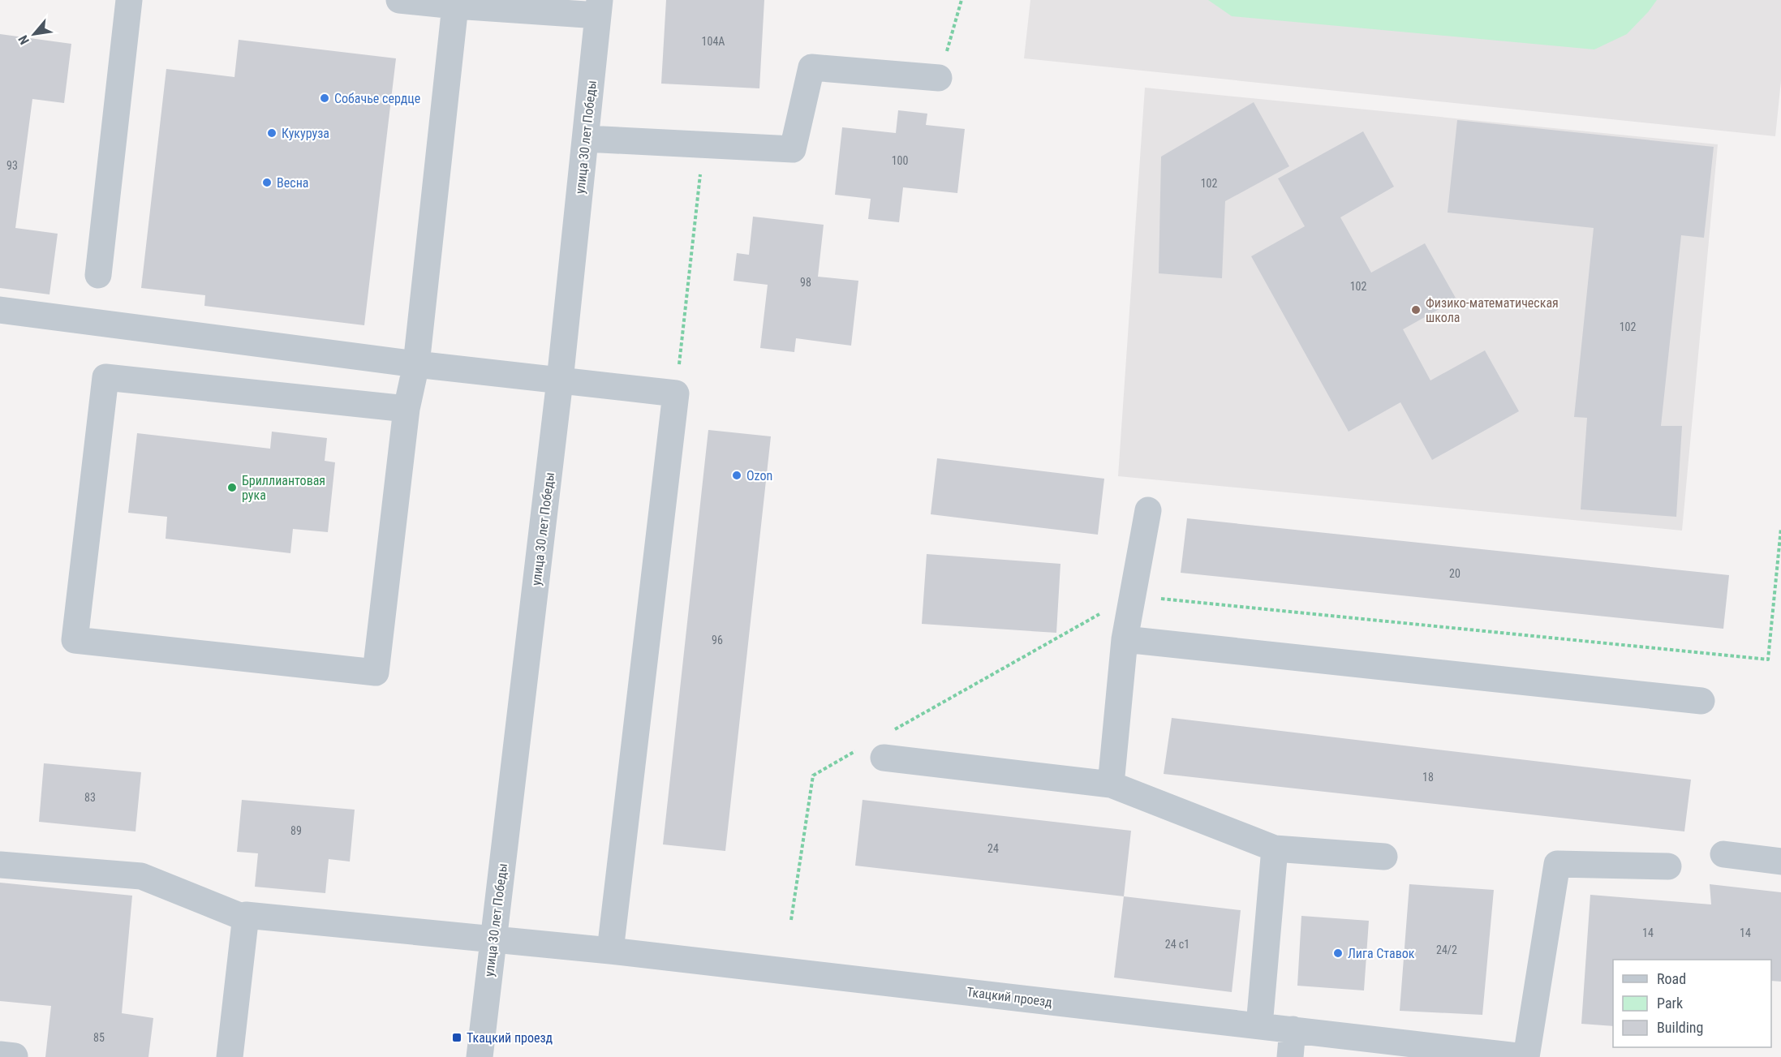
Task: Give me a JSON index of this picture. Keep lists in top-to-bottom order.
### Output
{
  "streets": {
    "street": ["улица 30 лет Победы", "Ткацкий проезд"]
  },
  "crossings": [
    ["улица 30 лет Победы", "Ткацкий проезд"]
  ],
  "places": {
    "other": [
      "Собачье сердце",
      "Кукуруза",
      "Весна",
      "Физико-математическая школа",
      "Ozon",
      "Бриллиантовая рука",
      "Лига Ставок"
    ],
    "transit": ["Ткацкий проезд"]
  },
  "house_numbers": [
    "104А",
    "100",
    "93",
    "102",
    "98",
    "102",
    "102",
    "20",
    "96",
    "18",
    "83",
    "89",
    "24",
    "14",
    "14",
    "24 с1",
    "24/2",
    "85"
  ],
  "legend": ["Road", "Park", "Building"],
  "north": "bottom left"
}
